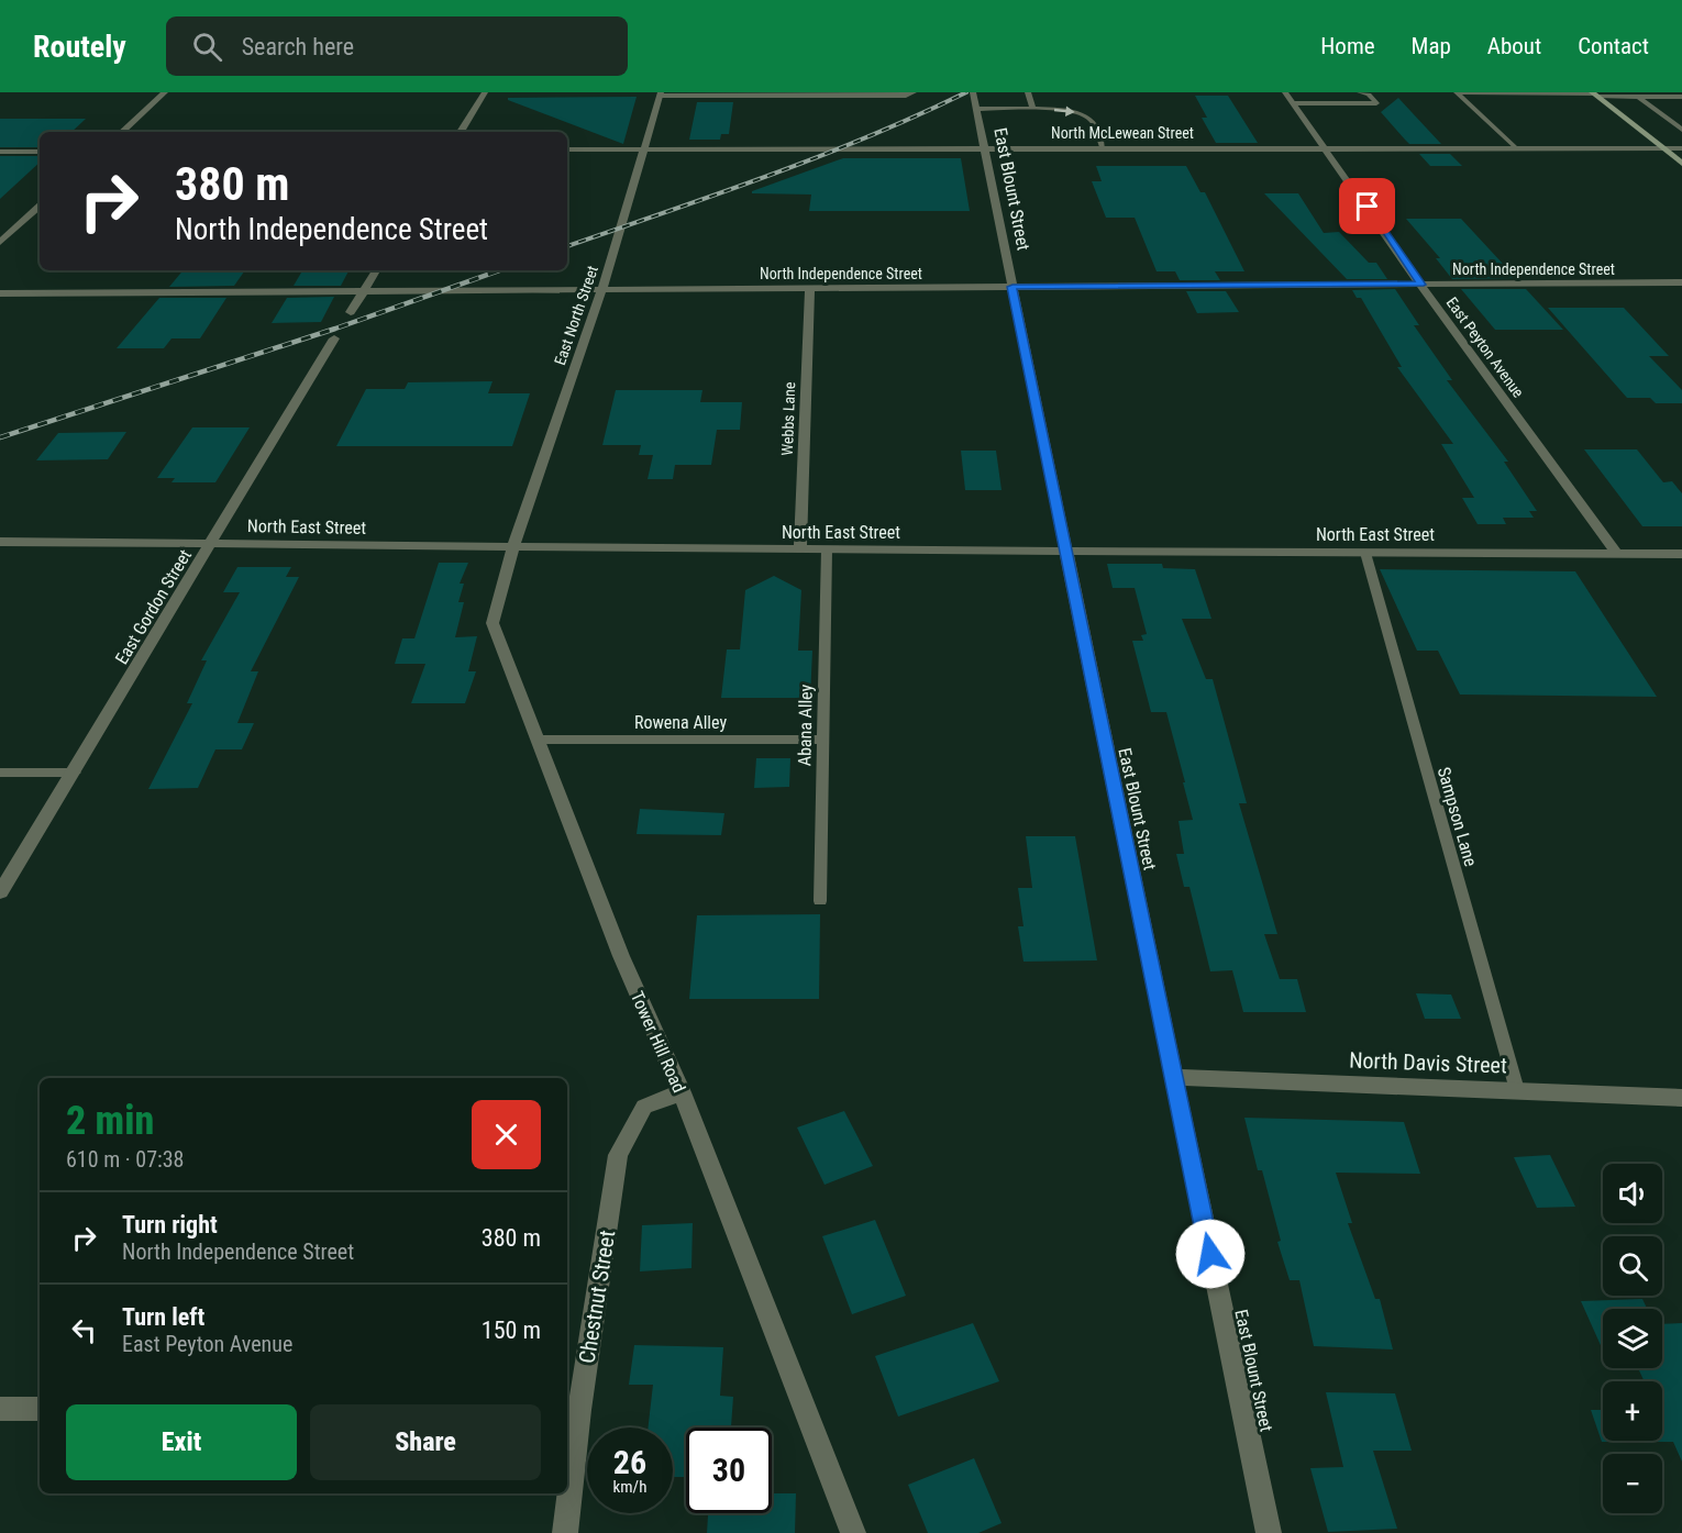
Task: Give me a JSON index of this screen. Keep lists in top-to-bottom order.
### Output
{
  "streets": {
    "street": [
      "North McLewean Street",
      "East Blount Street",
      "North Independence Street",
      "East North Street",
      "East Peyton Avenue",
      "Webbs Lane",
      "North East Street",
      "East Gordon Street",
      "Tower Hill Road",
      "North Davis Street",
      "Chestnut Street"
    ],
    "lane": ["Rowena Alley", "Abana Alley", "Sampson Lane"]
  },
  "crossings": [
    ["North McLewean Street", "East Blount Street"],
    ["North McLewean Street", "East North Street"],
    ["North McLewean Street", "East Peyton Avenue"],
    ["East Blount Street", "North Independence Street"],
    ["East Blount Street", "North East Street"],
    ["East Blount Street", "North Davis Street"],
    ["North Independence Street", "East North Street"],
    ["North Independence Street", "East Peyton Avenue"],
    ["North Independence Street", "Webbs Lane"],
    ["East North Street", "North East Street"],
    ["East North Street", "Tower Hill Road"],
    ["East Peyton Avenue", "North East Street"],
    ["Webbs Lane", "North East Street"],
    ["North East Street", "East Gordon Street"],
    ["North East Street", "Abana Alley"],
    ["North East Street", "Sampson Lane"],
    ["North East Street", "Tower Hill Road"],
    ["Rowena Alley", "Abana Alley"],
    ["Rowena Alley", "Tower Hill Road"],
    ["Sampson Lane", "North Davis Street"],
    ["Tower Hill Road", "Chestnut Street"]
  ],
  "page": {
    "header": "Routely",
    "search": "Search here",
    "nav": [
      "Home",
      "Map",
      "About",
      "Contact"
    ],
    "turn": ["380 m", "North Independence Street"],
    "heading": ["2 min", "610 m · 07:38"],
    "map_buttons": ["+", "−"],
    "list": [
      {
        "name": "Turn right",
        "note": "North Independence Street",
        "value": "380 m"
      },
      {
        "name": "Turn left",
        "note": "East Peyton Avenue",
        "value": "150 m"
      }
    ],
    "buttons": ["Exit", "Share"],
    "speed": "26 km/h",
    "limit": "30"
  }
}
